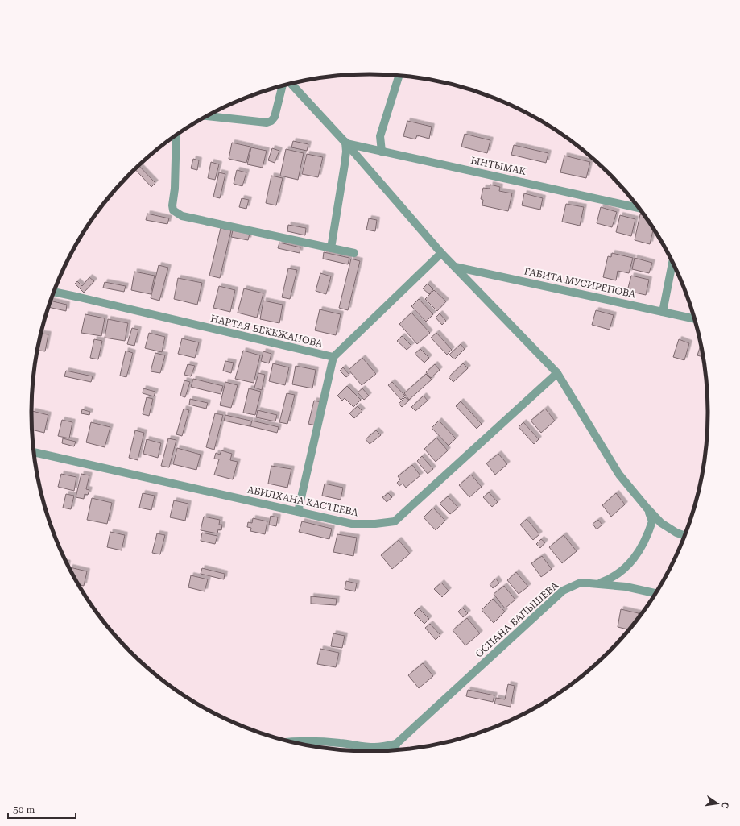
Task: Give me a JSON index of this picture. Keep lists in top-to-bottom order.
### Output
{
  "streets": {
    "street": [
      "ЫНТЫМАК",
      "ГАБИТА МУСИРЕПОВА",
      "НАРТАЯ БЕКЕЖАНОВА",
      "АБИЛХАНА КАСТЕЕВА",
      "ОСПАНА БАПЫШЕВА"
    ]
  },
  "scale_bar": "50 m",
  "north": "right"
}
